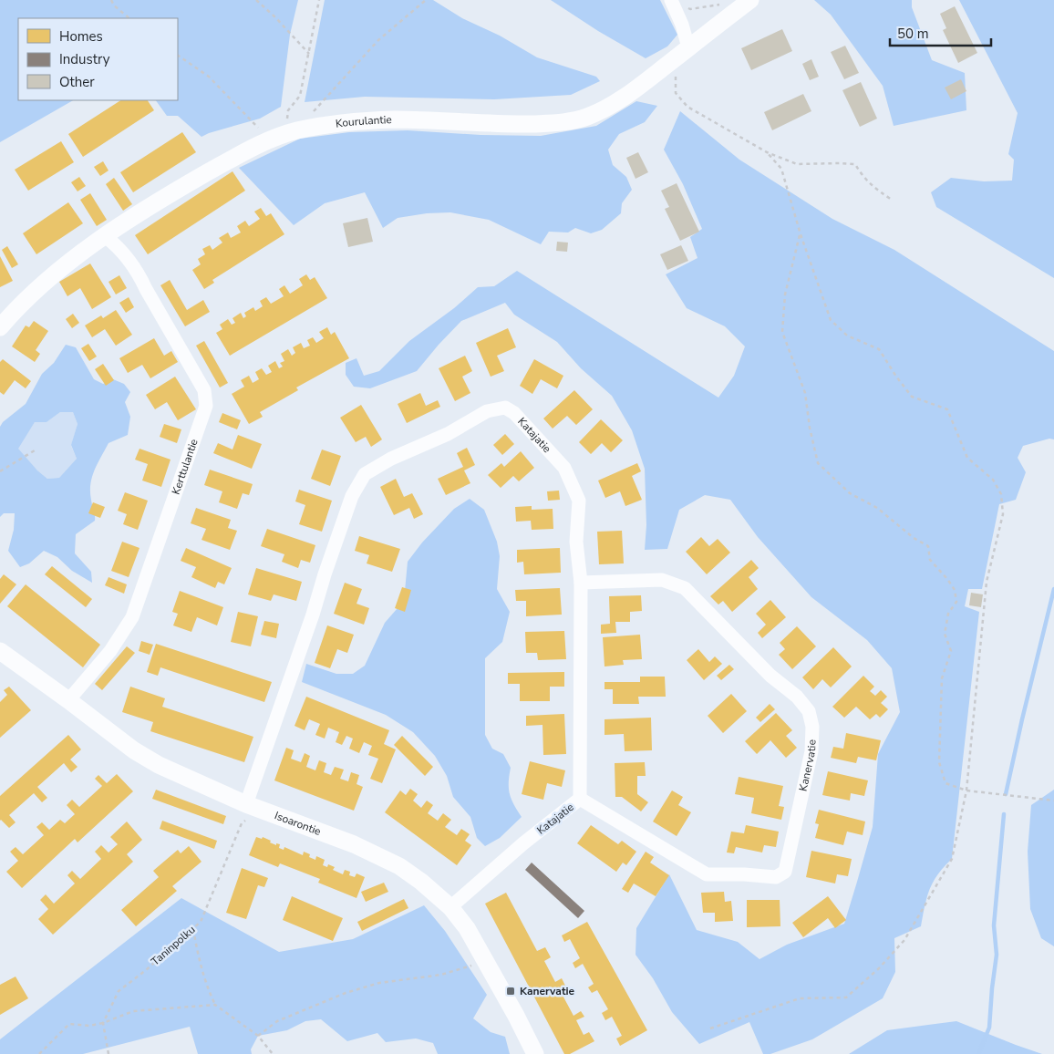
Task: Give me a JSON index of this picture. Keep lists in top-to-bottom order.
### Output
{
  "streets": {
    "street": [
      "Kourulantie",
      "Katajatie",
      "Kerttulantie",
      "Kanervatie",
      "Isoarontie"
    ],
    "path": ["Taninpolku"]
  },
  "crossings": [
    ["Kourulantie", "Kerttulantie"],
    ["Katajatie", "Kanervatie"],
    ["Katajatie", "Isoarontie"],
    ["Katajatie", "Taninpolku"],
    ["Kerttulantie", "Isoarontie"],
    ["Isoarontie", "Taninpolku"]
  ],
  "places": {
    "transit": ["Kanervatie"]
  },
  "legend": ["Homes", "Industry", "Other"],
  "scale_bar": "50 m"
}
